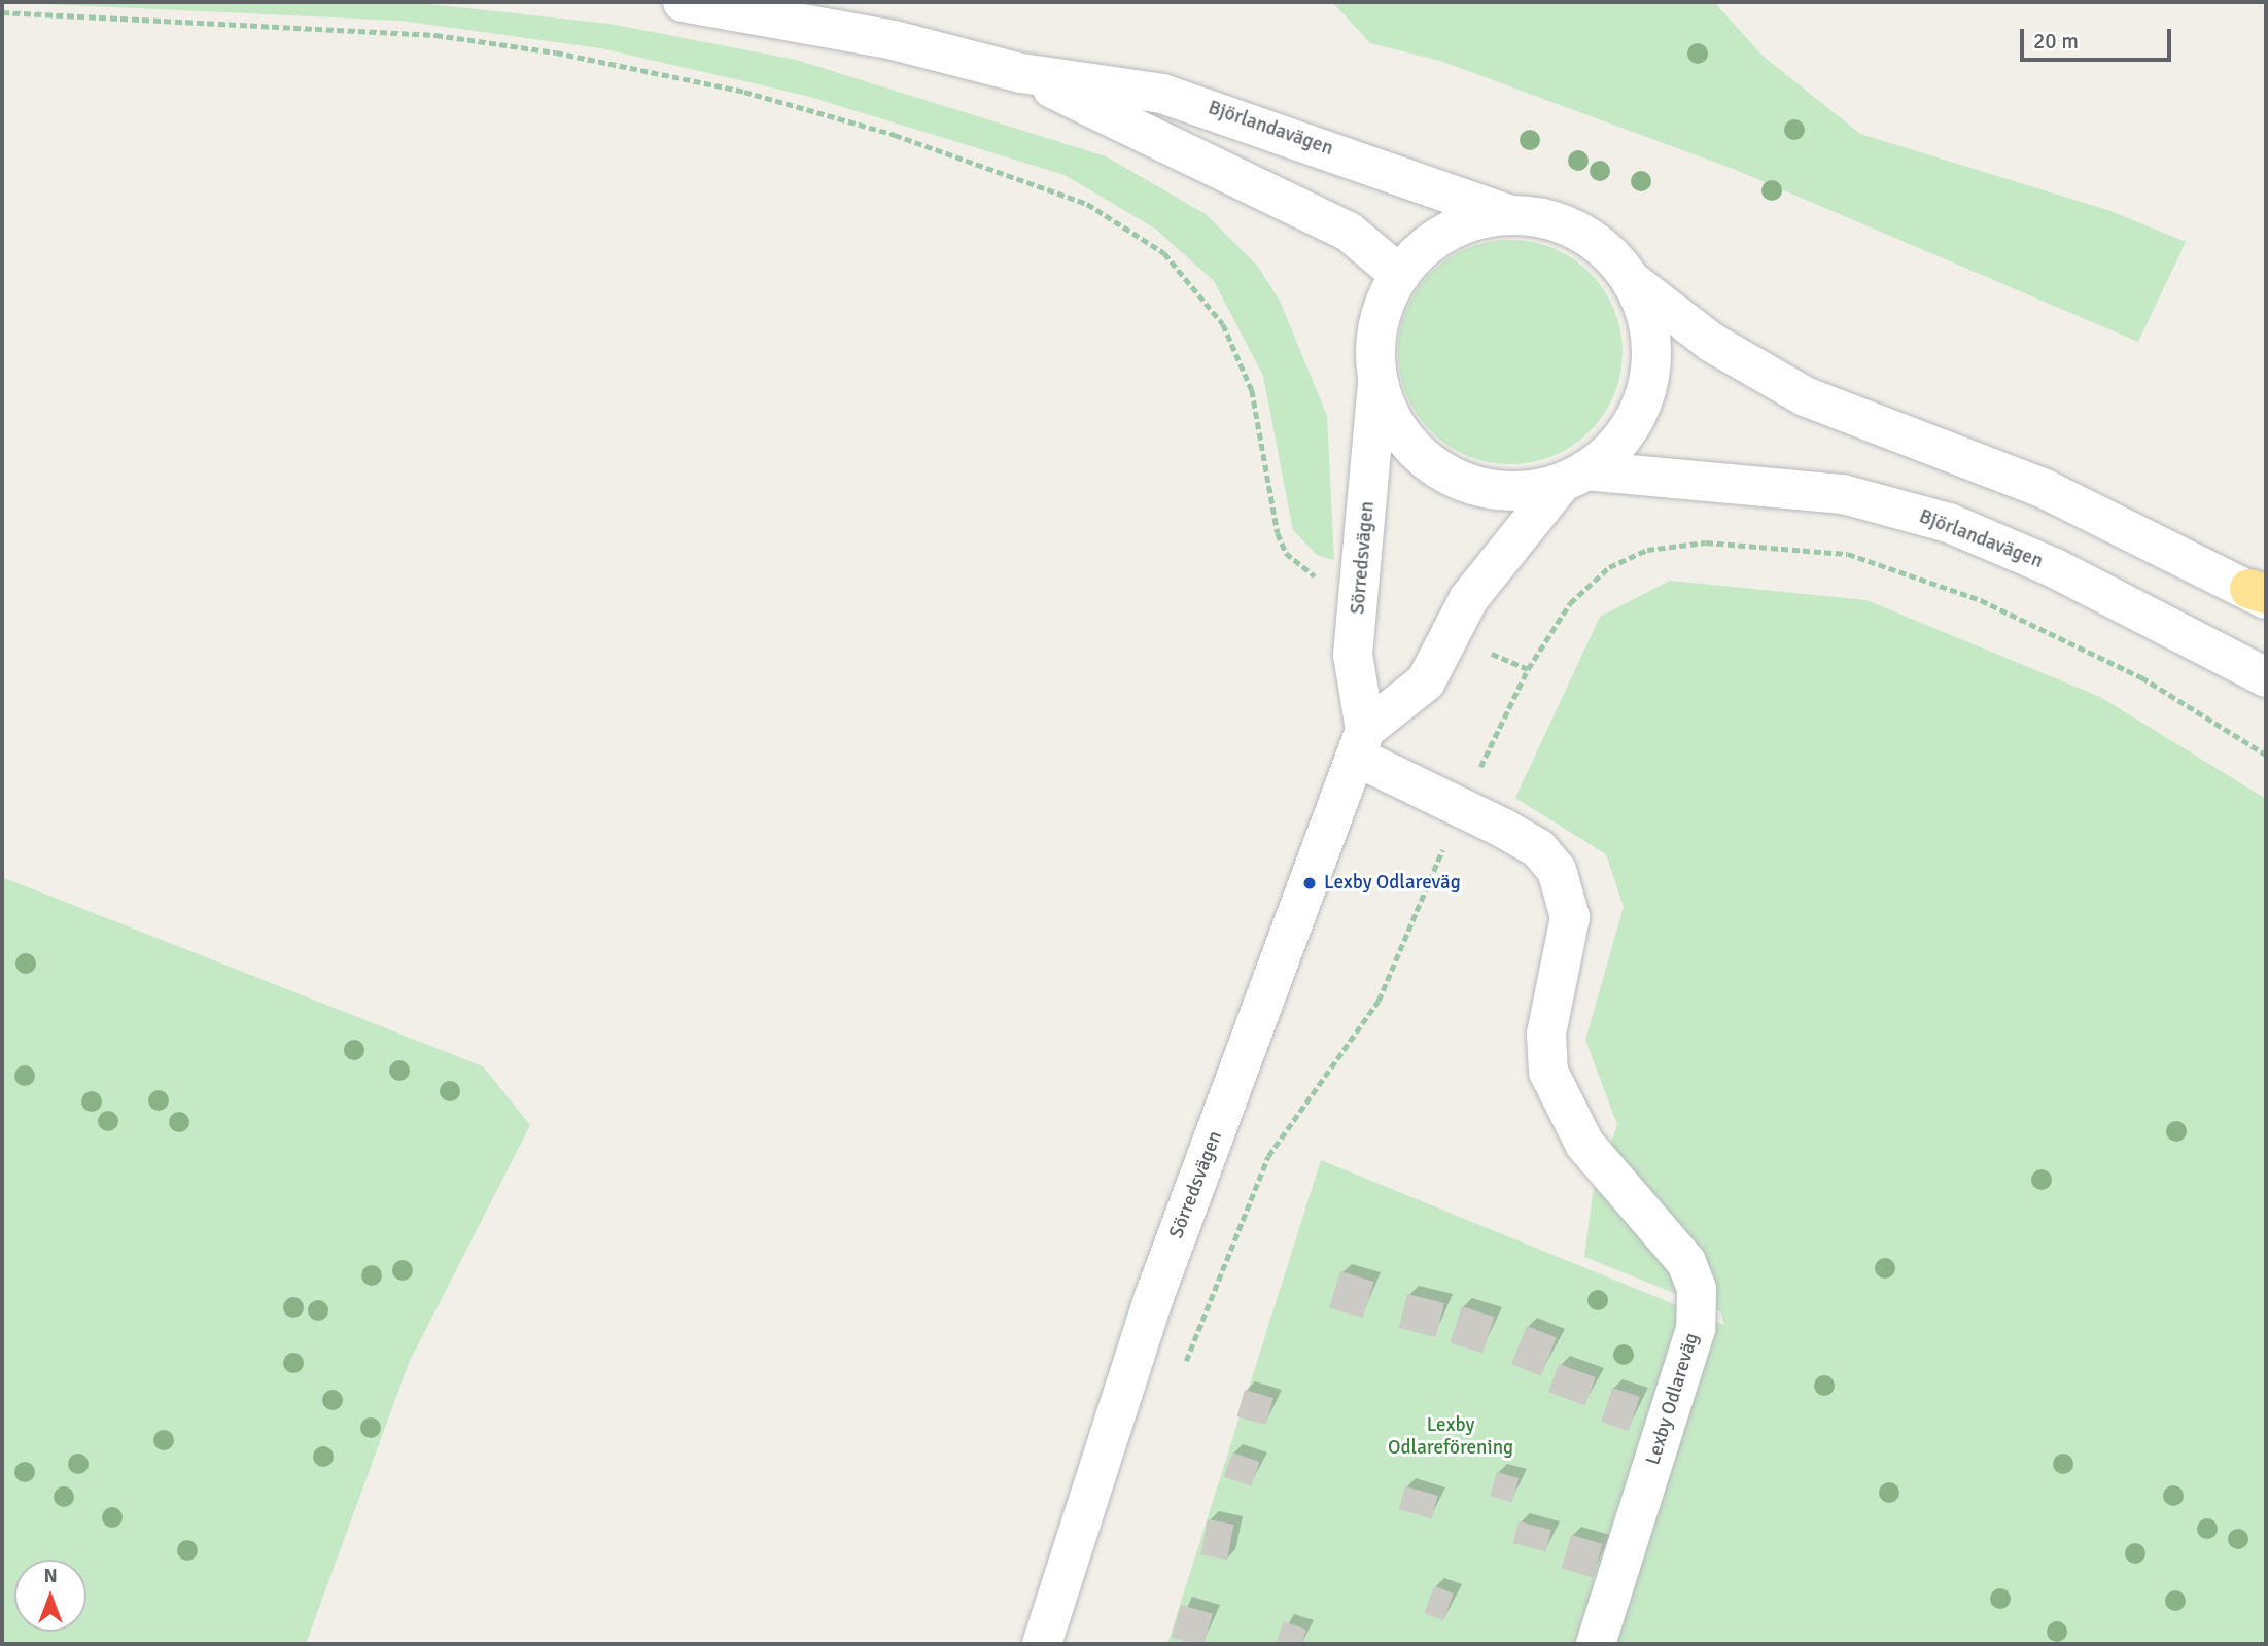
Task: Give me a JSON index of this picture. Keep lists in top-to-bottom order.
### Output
{
  "streets": {
    "street": ["Björlandavägen", "Sörredsvägen", "Lexby Odlareväg"]
  },
  "crossings": [
    ["Björlandavägen", "Sörredsvägen"],
    ["Sörredsvägen", "Lexby Odlareväg"]
  ],
  "parks": ["Lexby Odlareförening"],
  "places": ["Lexby Odlareväg"],
  "scale_bar": "20 m",
  "north": "top"
}
